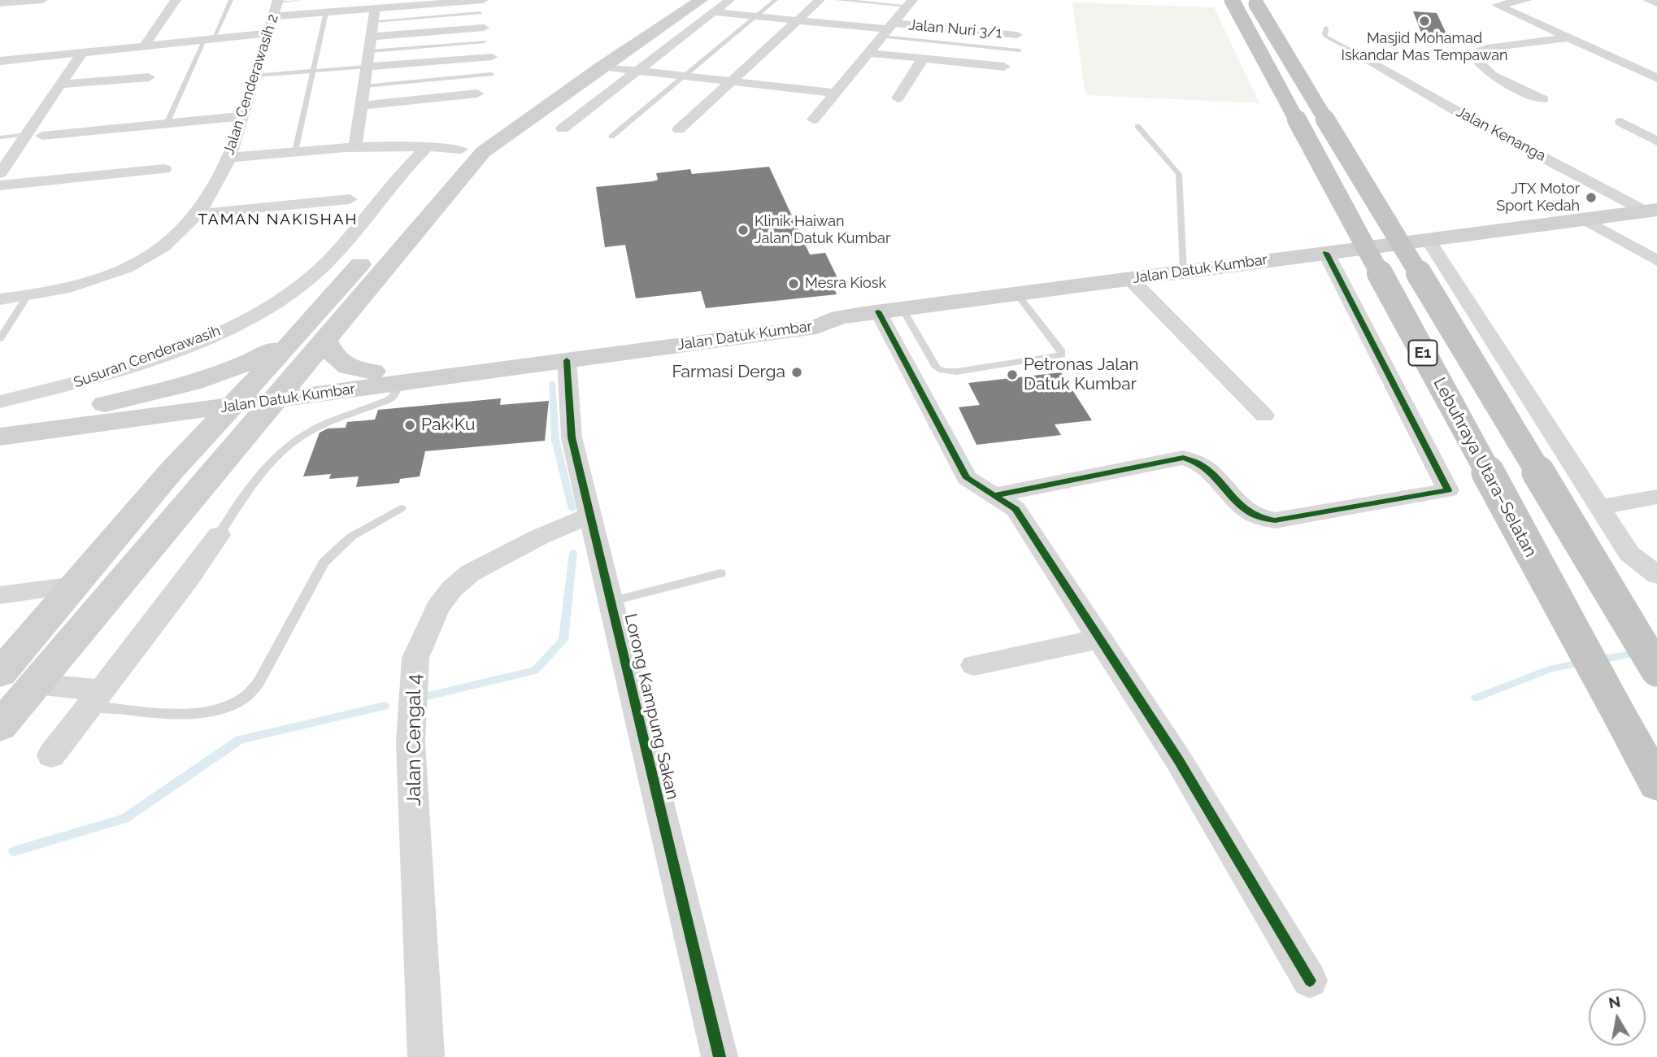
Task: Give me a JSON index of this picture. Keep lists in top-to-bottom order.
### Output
{
  "streets": {
    "highway": ["E1", "Lebuhraya Utara–Selatan"],
    "main road": ["Jalan Datuk Kumbar"],
    "street": [
      "Jalan Nuri 3/1",
      "Jalan Cenderawasih 2",
      "Jalan Kenanga",
      "Susuran Cenderawasih",
      "Lorong Kampung Sakan",
      "Jalan Cengal 4"
    ]
  },
  "crossings": [
    ["Jalan Kenanga", "Jalan Datuk Kumbar"],
    ["Jalan Datuk Kumbar", "Lorong Kampung Sakan"],
    ["Lorong Kampung Sakan", "Jalan Cengal 4"]
  ],
  "districts": ["TAMAN NAKISHAH"],
  "places": [
    "Masjid Mohamad Iskandar Mas Tempawan",
    "JTX Motor Sport Kedah",
    "Klinik Haiwan Jalan Datuk Kumbar",
    "Mesra Kiosk",
    "Farmasi Derga",
    "Petronas Jalan Datuk Kumbar",
    "Pak Ku"
  ],
  "north": "top"
}
